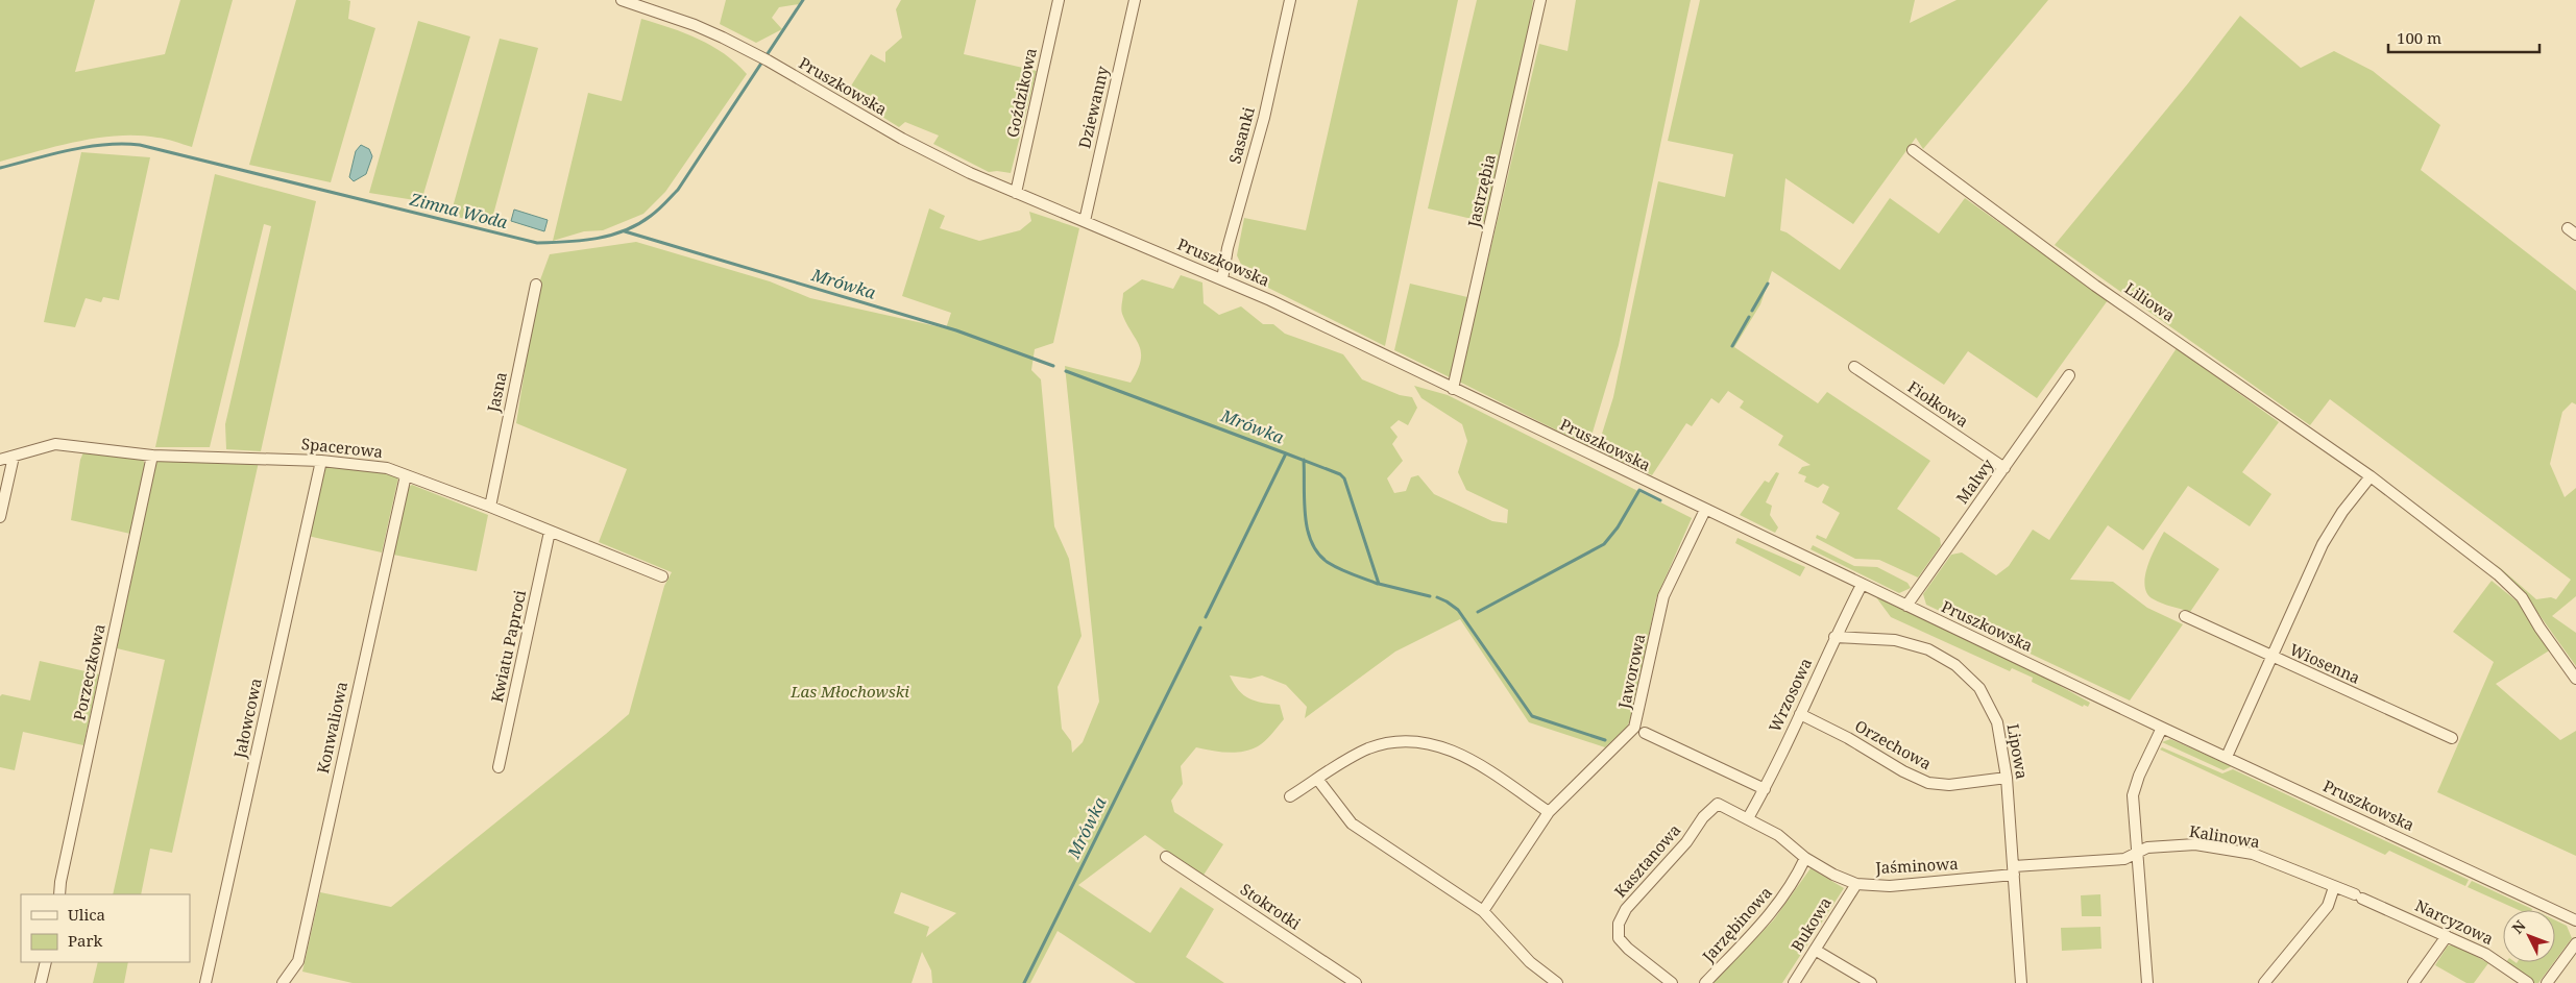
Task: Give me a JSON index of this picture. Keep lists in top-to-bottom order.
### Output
{
  "streets": {
    "street": [
      "Pruszkowska",
      "Goździkowa",
      "Dziewanny",
      "Sasanki",
      "Jastrzębia",
      "Liliowa",
      "Jasna",
      "Fiołkowa",
      "Spacerowa",
      "Malwy",
      "Kwiatu Paproci",
      "Wiosenna",
      "Jaworowa",
      "Porzeczkowa",
      "Wrzosowa",
      "Jałowcowa",
      "Konwaliowa",
      "Orzechowa",
      "Lipowa",
      "Kalinowa",
      "Kasztanowa",
      "Jaśminowa",
      "Stokrotki",
      "Narcyzowa",
      "Jarzębinowa",
      "Bukowa"
    ]
  },
  "crossings": [
    ["Pruszkowska", "Goździkowa"],
    ["Pruszkowska", "Dziewanny"],
    ["Pruszkowska", "Sasanki"],
    ["Pruszkowska", "Jastrzębia"],
    ["Pruszkowska", "Malwy"],
    ["Pruszkowska", "Jaworowa"],
    ["Pruszkowska", "Wrzosowa"],
    ["Jasna", "Spacerowa"],
    ["Fiołkowa", "Malwy"],
    ["Spacerowa", "Kwiatu Paproci"],
    ["Spacerowa", "Porzeczkowa"],
    ["Spacerowa", "Jałowcowa"],
    ["Spacerowa", "Konwaliowa"],
    ["Wrzosowa", "Orzechowa"],
    ["Wrzosowa", "Lipowa"],
    ["Wrzosowa", "Jaśminowa"],
    ["Orzechowa", "Lipowa"],
    ["Lipowa", "Kalinowa"],
    ["Lipowa", "Jaśminowa"],
    ["Kalinowa", "Jaśminowa"],
    ["Kalinowa", "Narcyzowa"],
    ["Kasztanowa", "Jaśminowa"],
    ["Jaśminowa", "Jarzębinowa"],
    ["Jaśminowa", "Bukowa"]
  ],
  "water": ["Zimna Woda", "Mrówka"],
  "parks": ["Las Młochowski"],
  "legend": ["Ulica", "Park"],
  "scale_bar": "100 m",
  "north": "top left"
}
